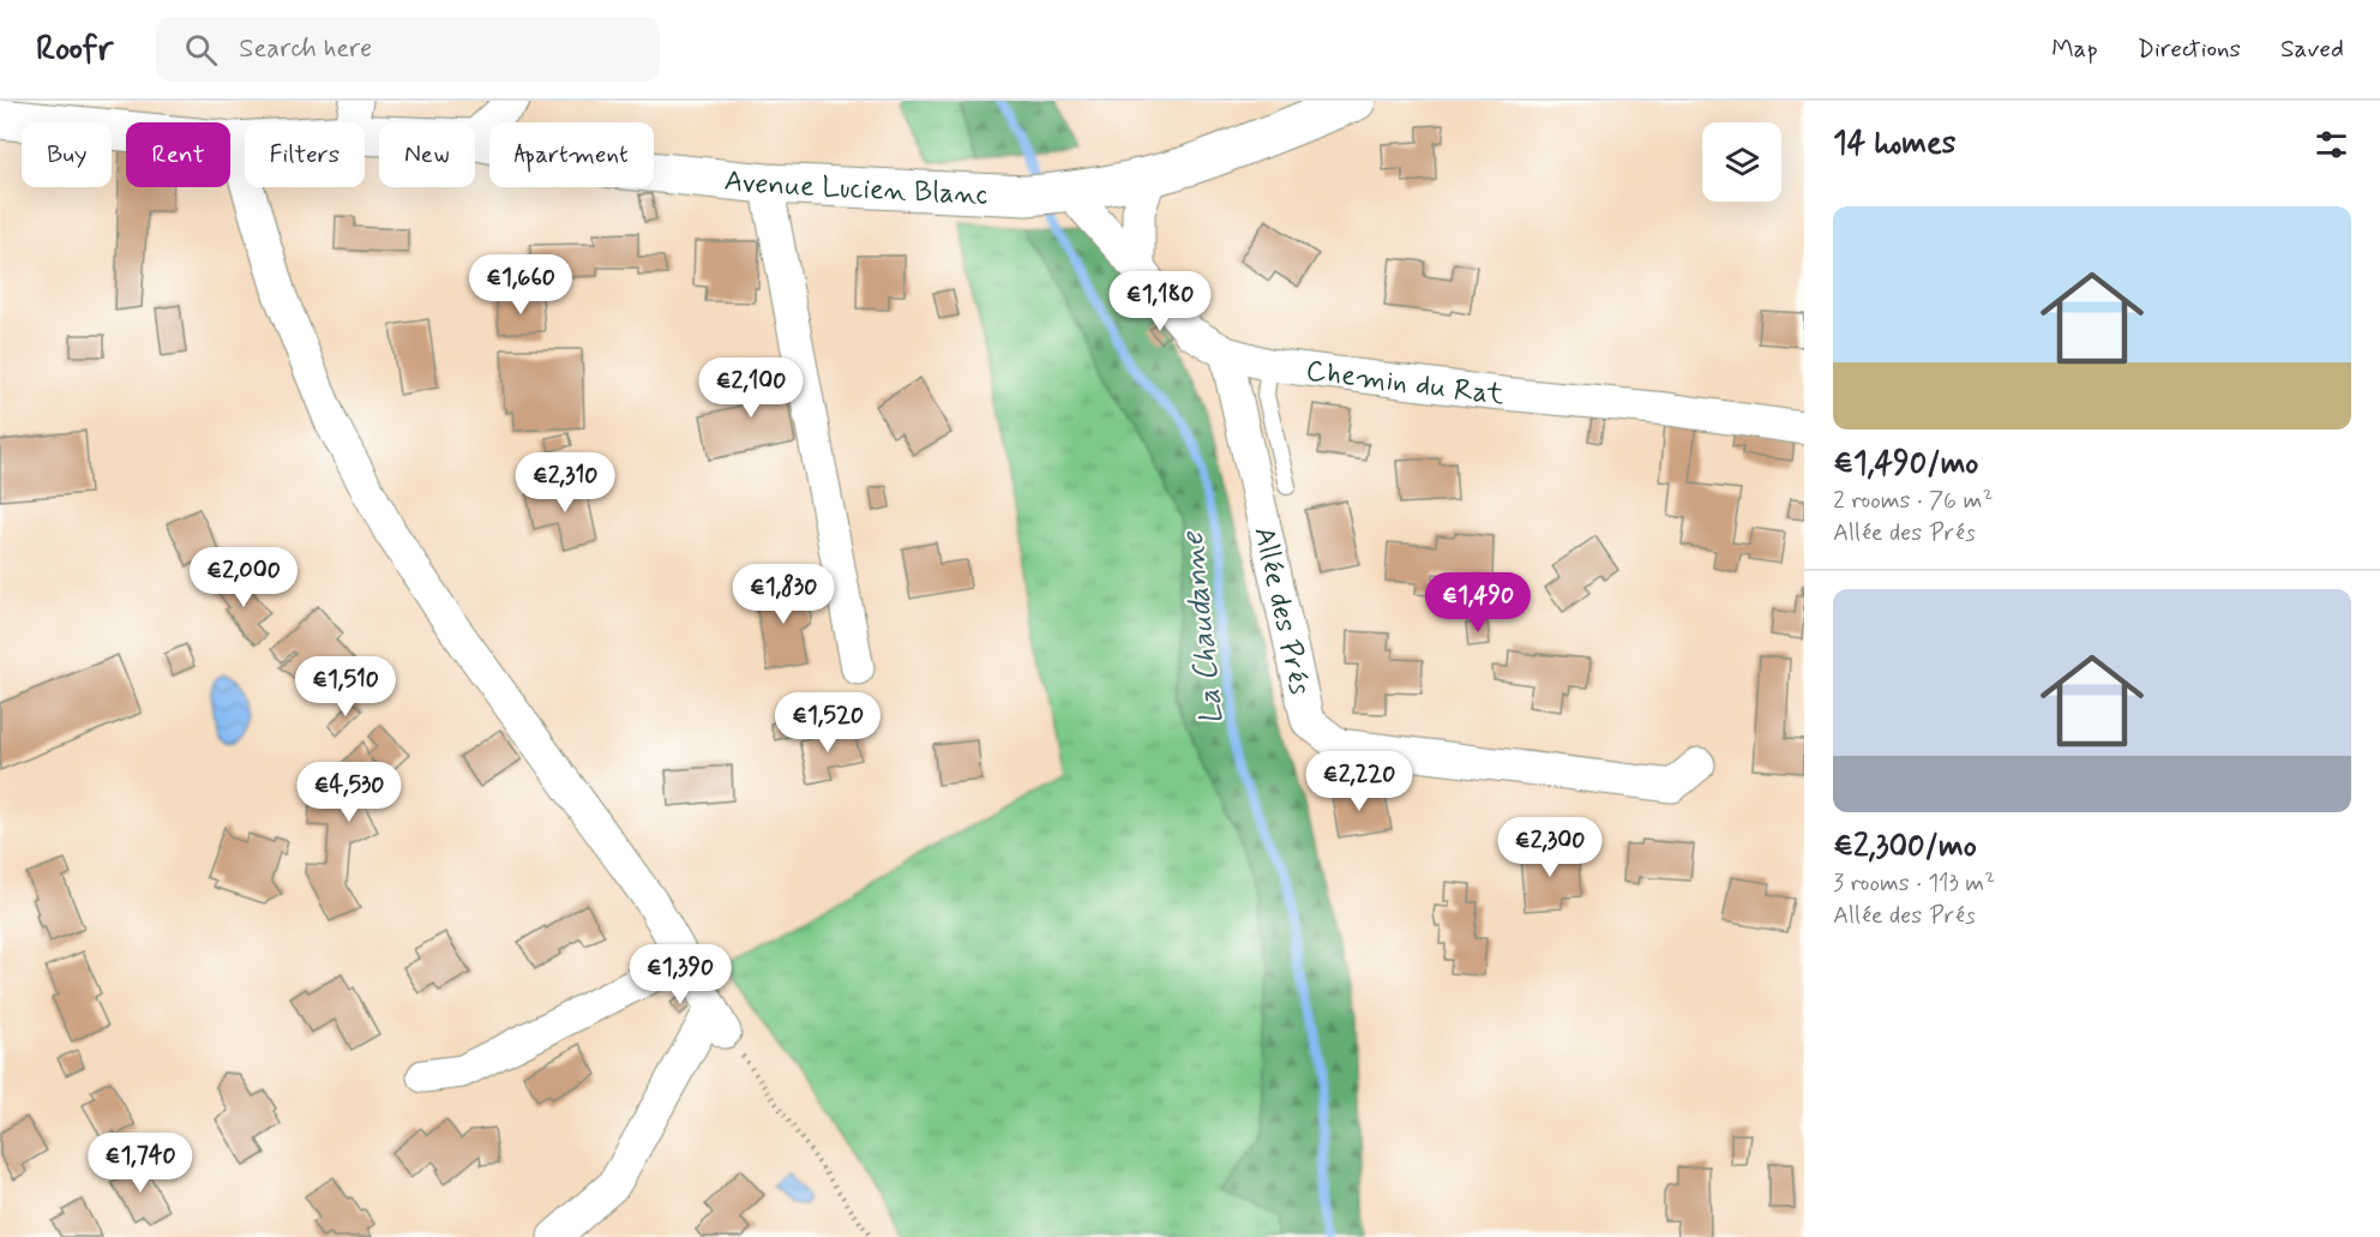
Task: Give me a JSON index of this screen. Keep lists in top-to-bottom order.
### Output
{
  "streets": {
    "main road": ["Avenue Lucien Blanc"],
    "street": ["Chemin du Rat", "Allée des Prés"]
  },
  "crossings": [
    ["Avenue Lucien Blanc", "Chemin du Rat"],
    ["Chemin du Rat", "Allée des Prés"]
  ],
  "water": ["La Chaudanne"],
  "page": {
    "header": "Roofr",
    "search": "Search here",
    "nav": ["Map", "Directions", "Saved"],
    "heading": "14 homes",
    "chip": [
      "Buy",
      "Rent",
      "Filters",
      "New",
      "Apartment"
    ],
    "list": [
      {
        "name": "€1,490/mo",
        "note": "2 rooms · 76 m² · Allée des Prés"
      },
      {
        "name": "€2,300/mo",
        "note": "3 rooms · 113 m² · Allée des Prés"
      }
    ],
    "price": [
      "€1,660",
      "€1,180",
      "€2,100",
      "€2,310",
      "€2,000",
      "€1,830",
      "€1,490",
      "€1,510",
      "€1,520",
      "€2,220",
      "€4,530",
      "€2,300",
      "€1,390",
      "€1,740"
    ]
  }
}
